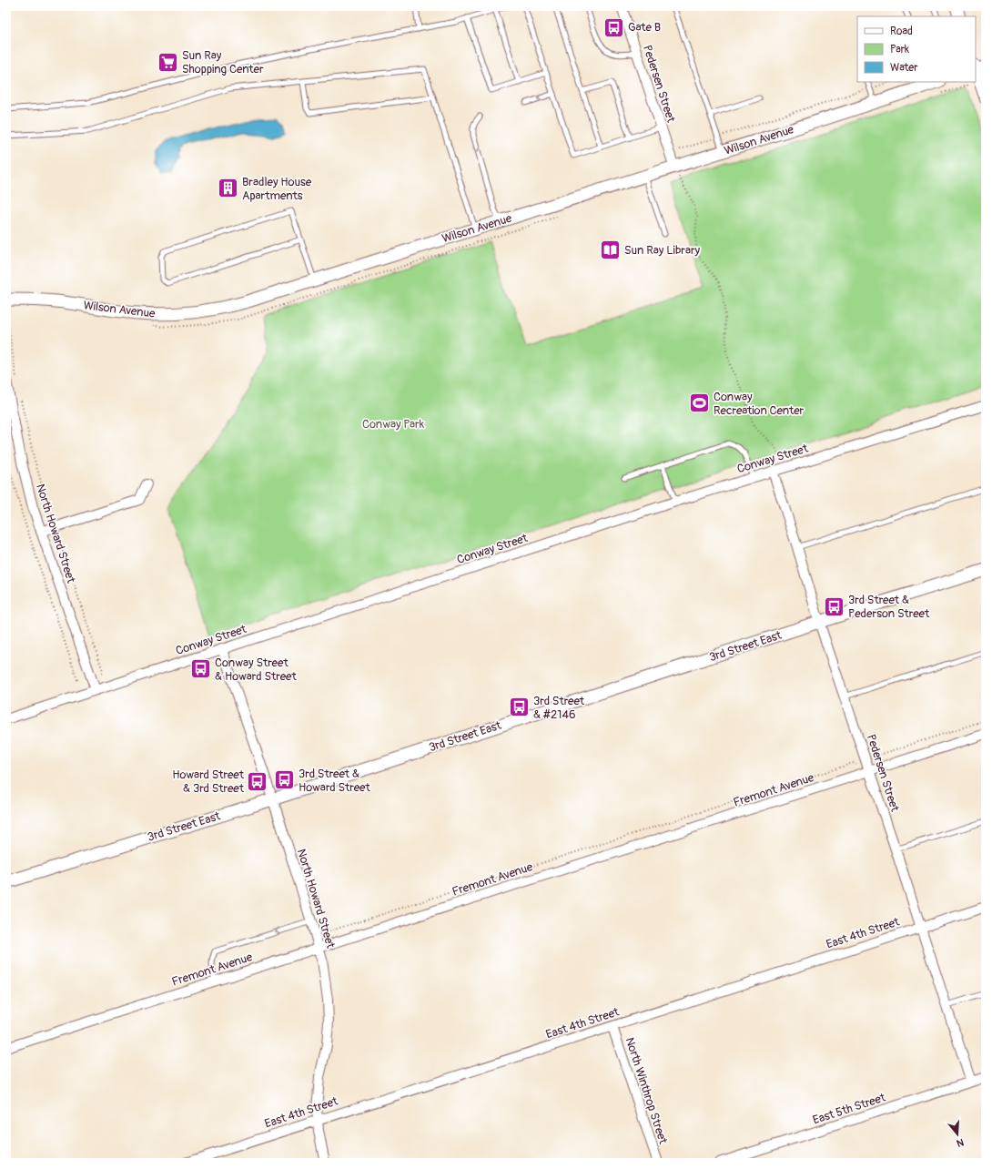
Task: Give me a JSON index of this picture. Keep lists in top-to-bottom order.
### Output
{
  "streets": {
    "street": [
      "Pedersen Street",
      "Wilson Avenue",
      "Conway Street",
      "North Howard Street",
      "3rd Street East",
      "Fremont Avenue",
      "East 4th Street",
      "North Winthrop Street",
      "East 5th Street"
    ]
  },
  "crossings": [
    ["Pedersen Street", "Wilson Avenue"],
    ["Pedersen Street", "Conway Street"],
    ["Pedersen Street", "3rd Street East"],
    ["Pedersen Street", "Fremont Avenue"],
    ["Pedersen Street", "East 4th Street"],
    ["Pedersen Street", "East 5th Street"],
    ["Conway Street", "North Howard Street"],
    ["North Howard Street", "3rd Street East"],
    ["North Howard Street", "Fremont Avenue"],
    ["North Howard Street", "East 4th Street"],
    ["East 4th Street", "North Winthrop Street"]
  ],
  "parks": ["Conway Park"],
  "places": {
    "bus stop": [
      "Gate B",
      "3rd Street & Pederson Street",
      "Conway Street & Howard Street",
      "3rd Street & #2146",
      "3rd Street & Howard Street",
      "Howard Street & 3rd Street"
    ],
    "supermarket": ["Sun Ray Shopping Center"],
    "building": ["Bradley House Apartments"],
    "library": ["Sun Ray Library"],
    "sports": ["Conway Recreation Center"]
  },
  "legend": ["Road", "Park", "Water"],
  "north": "bottom"
}
